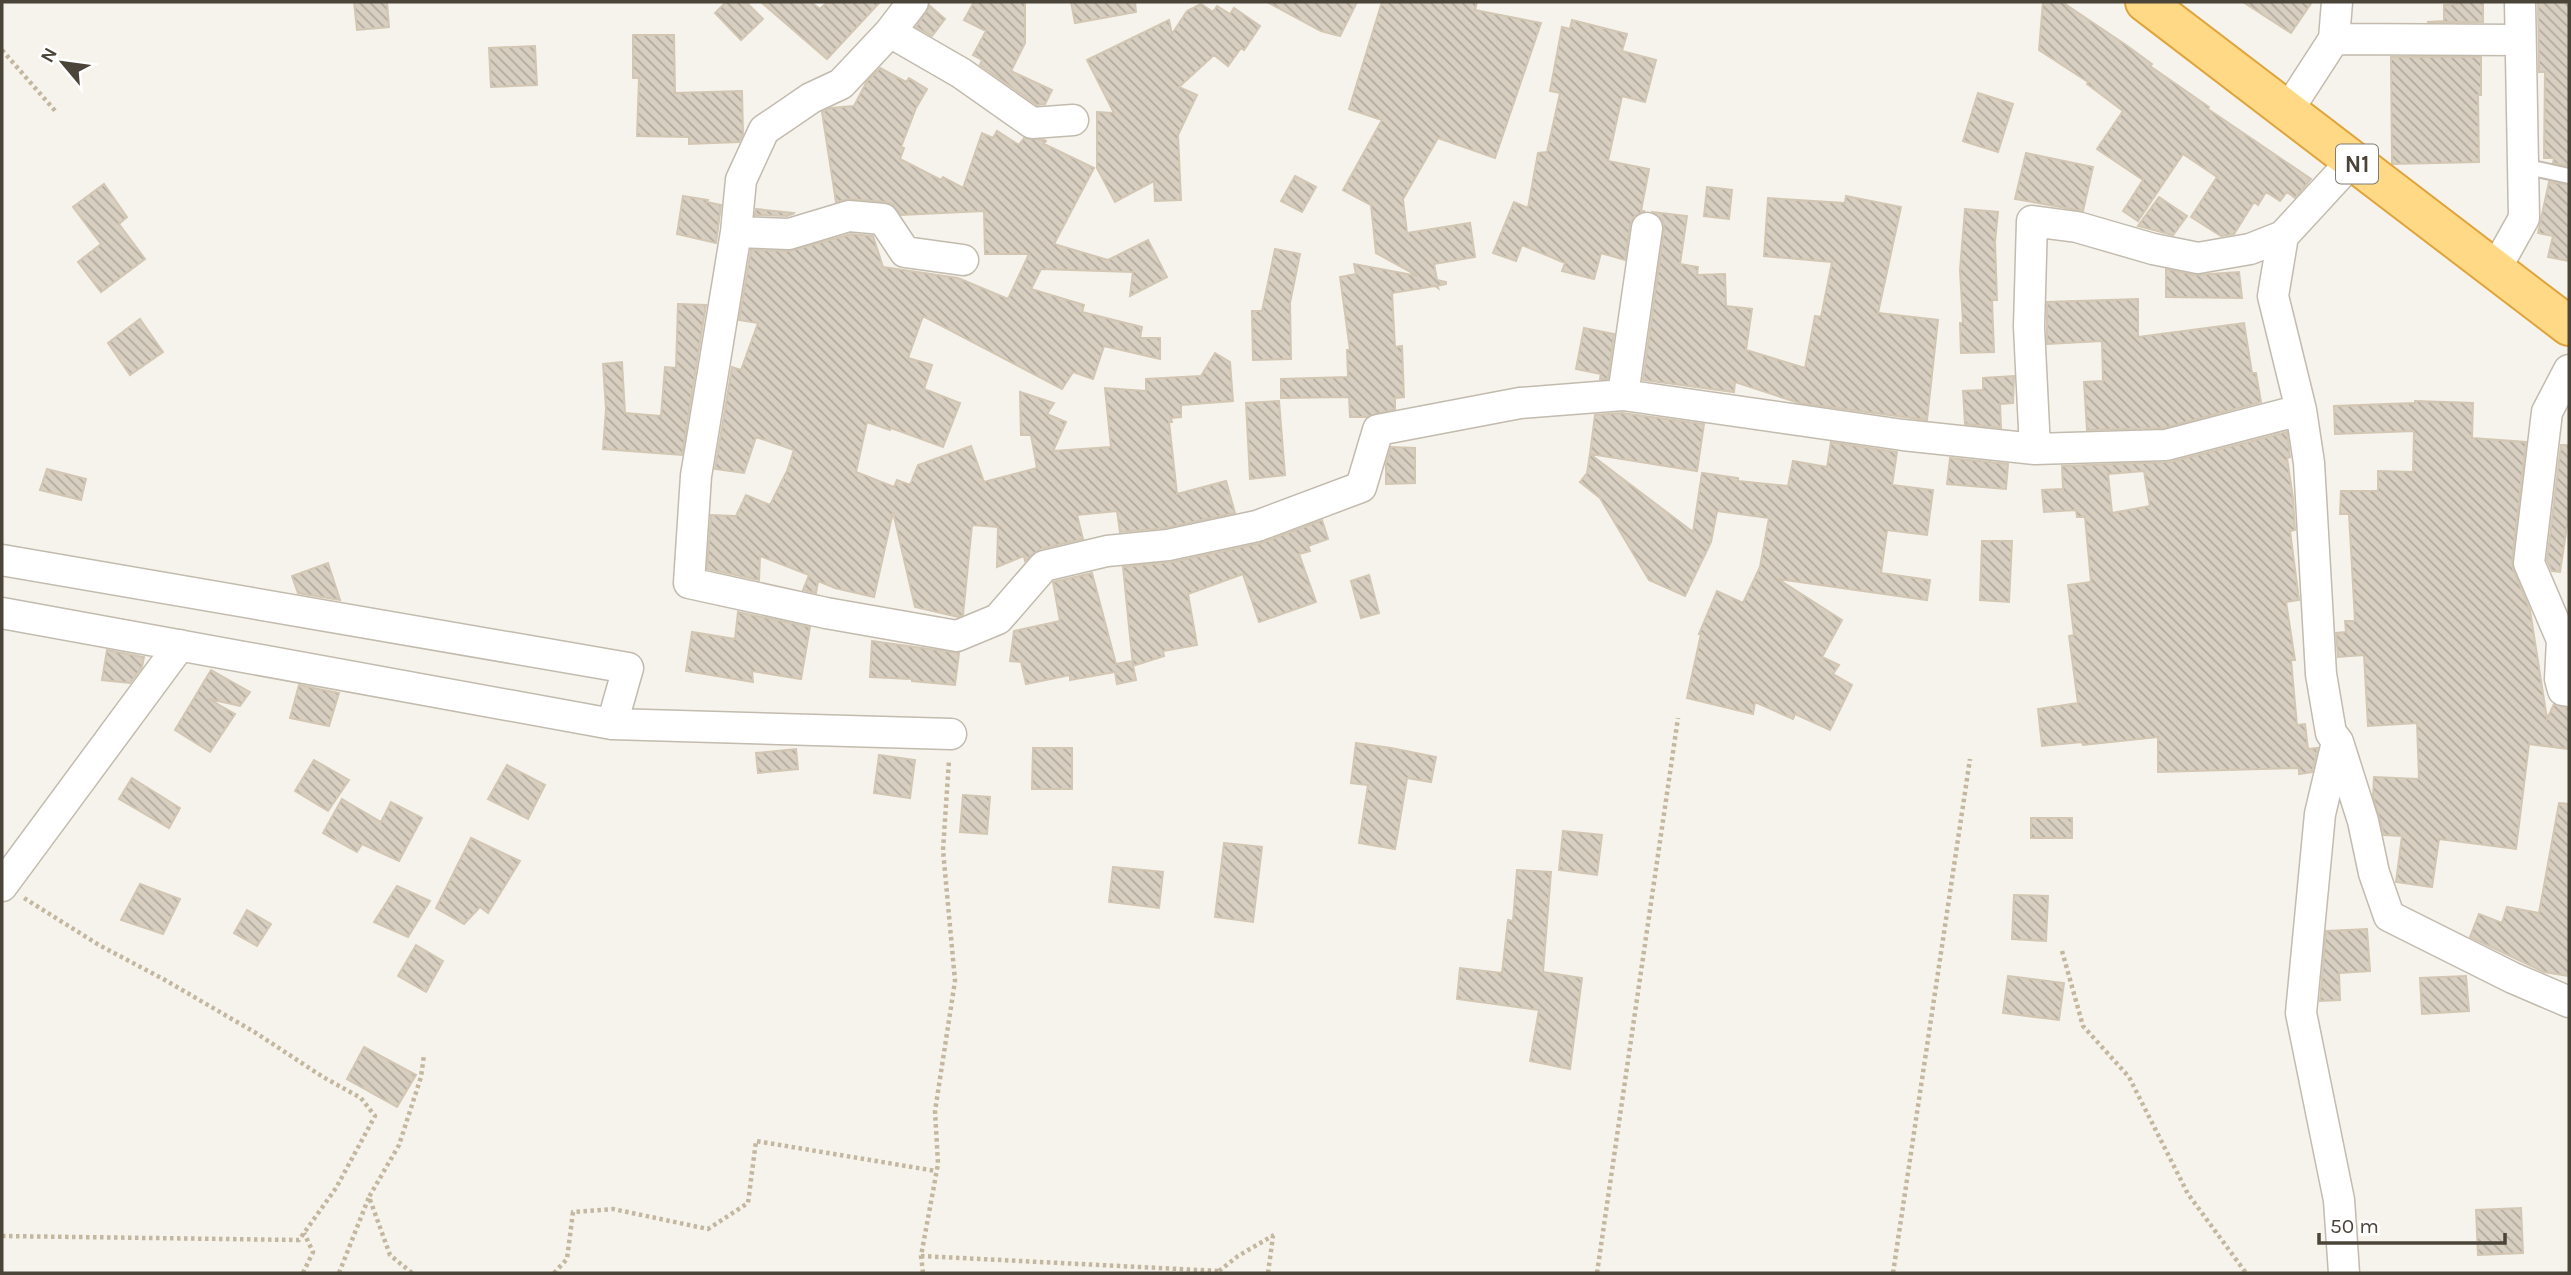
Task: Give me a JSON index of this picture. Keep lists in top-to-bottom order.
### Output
{
  "streets": {
    "highway": ["N1"]
  },
  "scale_bar": "50 m",
  "north": "top left"
}
